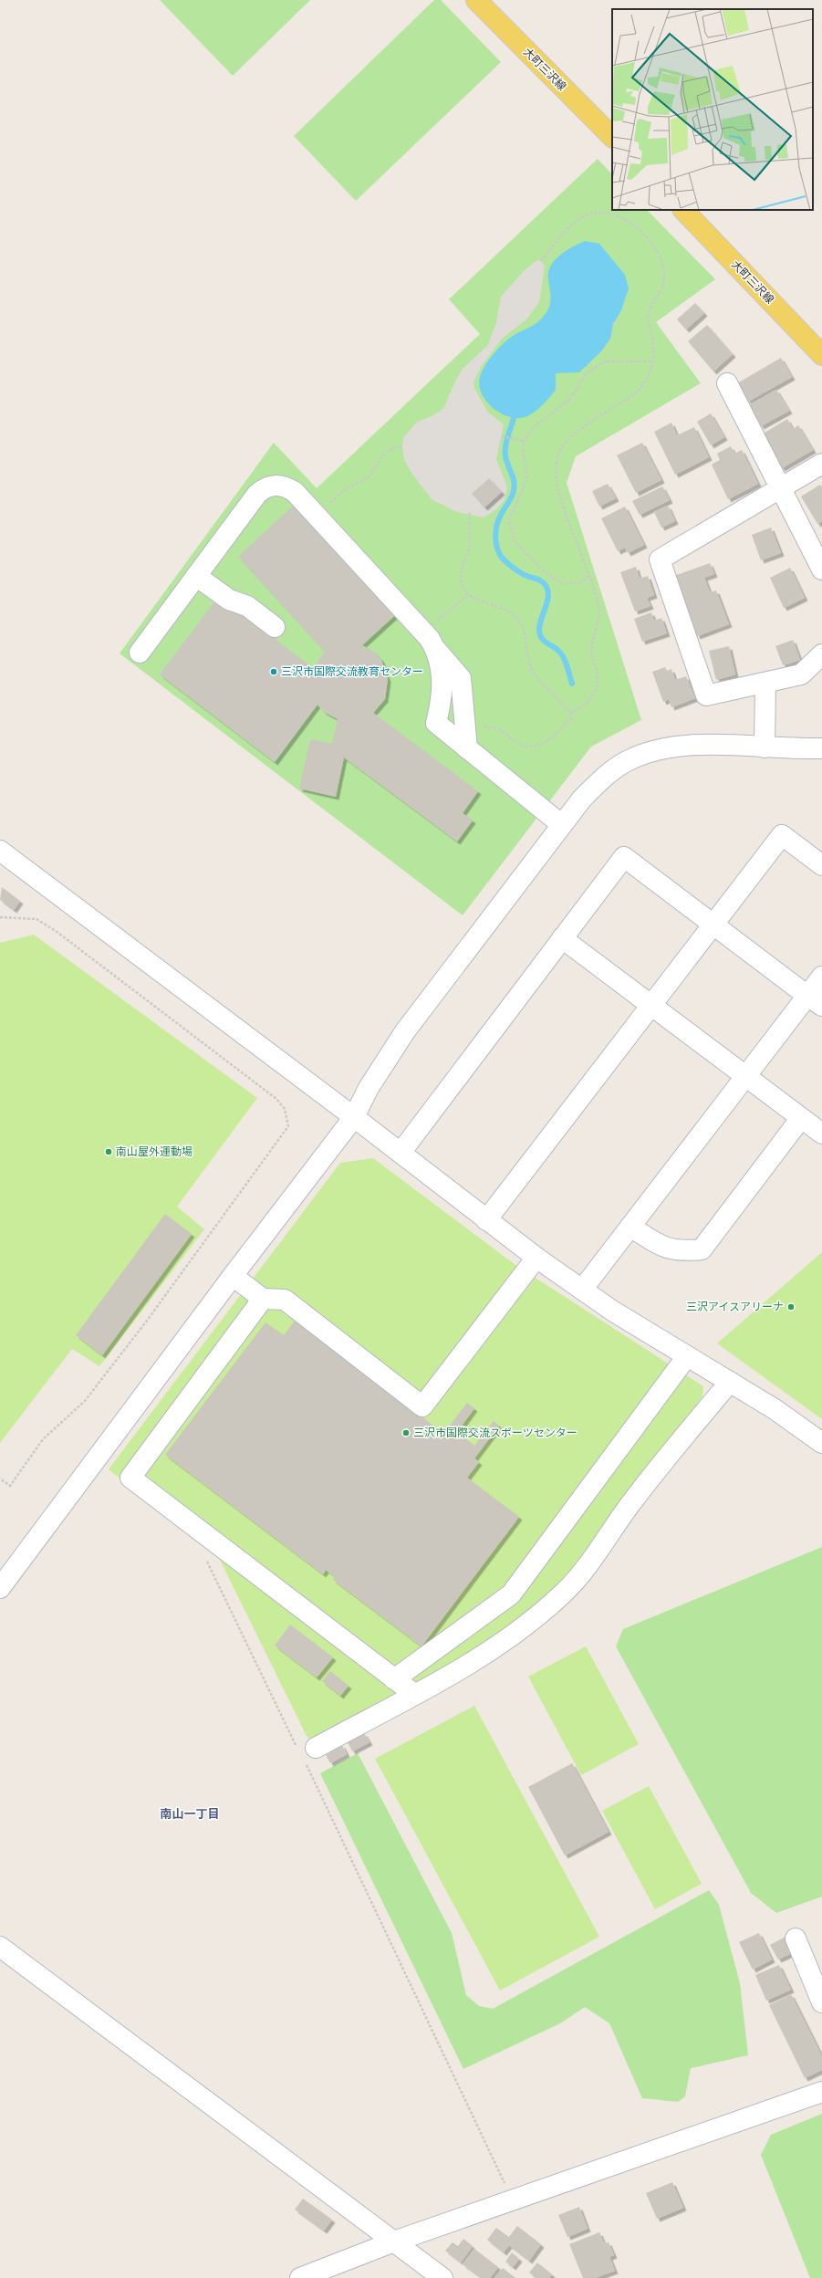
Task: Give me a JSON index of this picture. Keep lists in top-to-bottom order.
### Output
{
  "streets": {
    "main road": ["大町三沢線"]
  },
  "districts": ["南山一丁目"],
  "places": [
    "三沢市国際交流教育センター",
    "南山屋外運動場",
    "三沢アイスアリーナ",
    "三沢市国際交流スポーツセンター"
  ]
}
